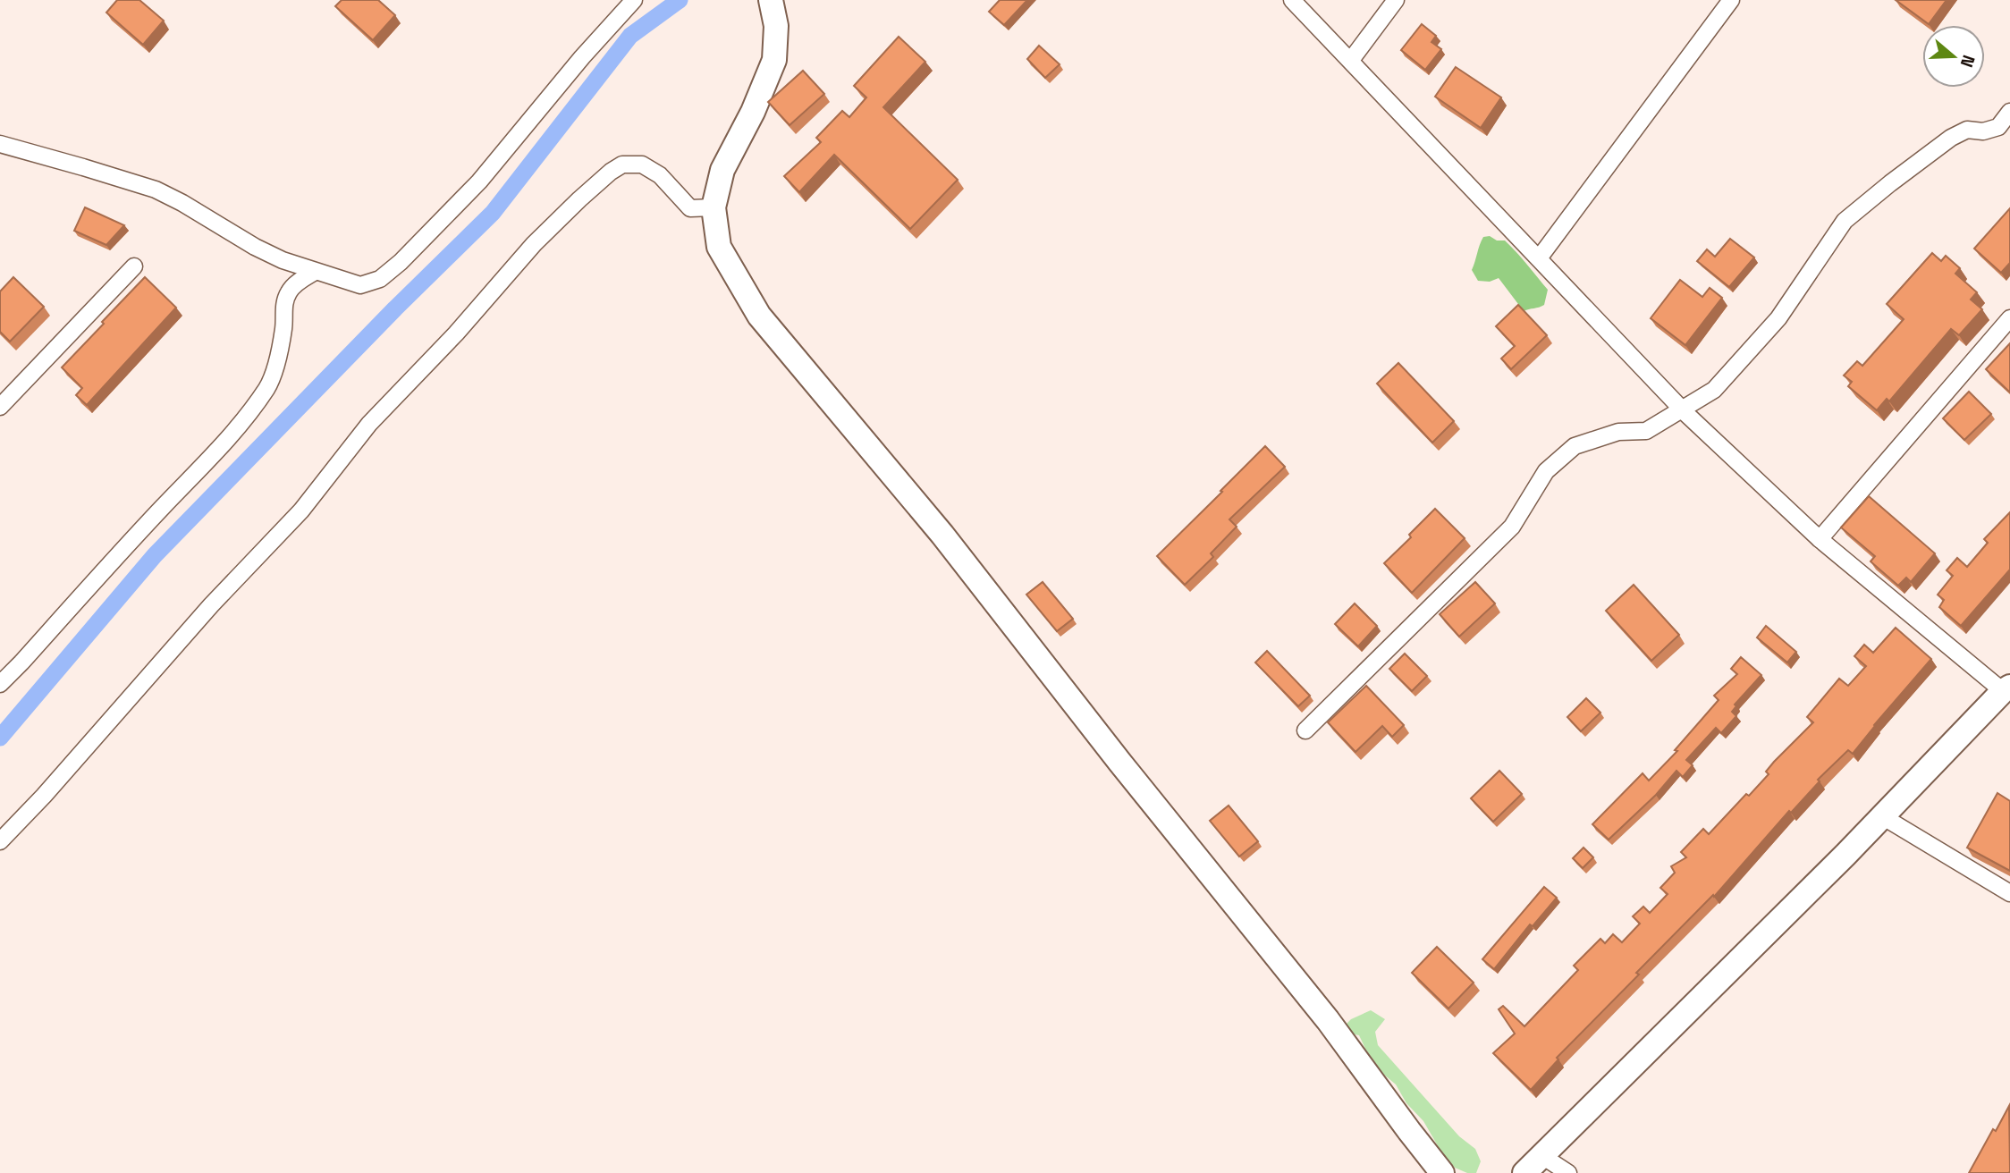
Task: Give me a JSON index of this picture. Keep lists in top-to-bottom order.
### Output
{
  "north": "right"
}
